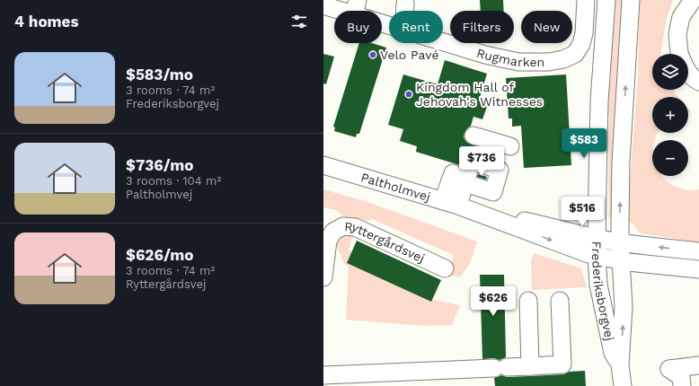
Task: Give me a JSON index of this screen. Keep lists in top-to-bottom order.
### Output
{
  "streets": {
    "street": [
      "Rugmarken",
      "Paltholmvej",
      "Ryttergårdsvej",
      "Frederiksborgvej"
    ]
  },
  "crossings": [
    ["Paltholmvej", "Frederiksborgvej"]
  ],
  "places": ["Velo Pavé", "Kingdom Hall of Jehovah's Witnesses"],
  "page": {
    "heading": "4 homes",
    "chip": [
      "Buy",
      "Rent",
      "Filters",
      "New"
    ],
    "list": [
      {
        "name": "$583/mo",
        "note": "3 rooms · 74 m² · Frederiksborgvej"
      },
      {
        "name": "$736/mo",
        "note": "3 rooms · 104 m² · Paltholmvej"
      },
      {
        "name": "$626/mo",
        "note": "3 rooms · 74 m² · Ryttergårdsvej"
      }
    ],
    "map_buttons": ["+", "−"],
    "price": [
      "$583",
      "$736",
      "$516",
      "$626"
    ]
  }
}
